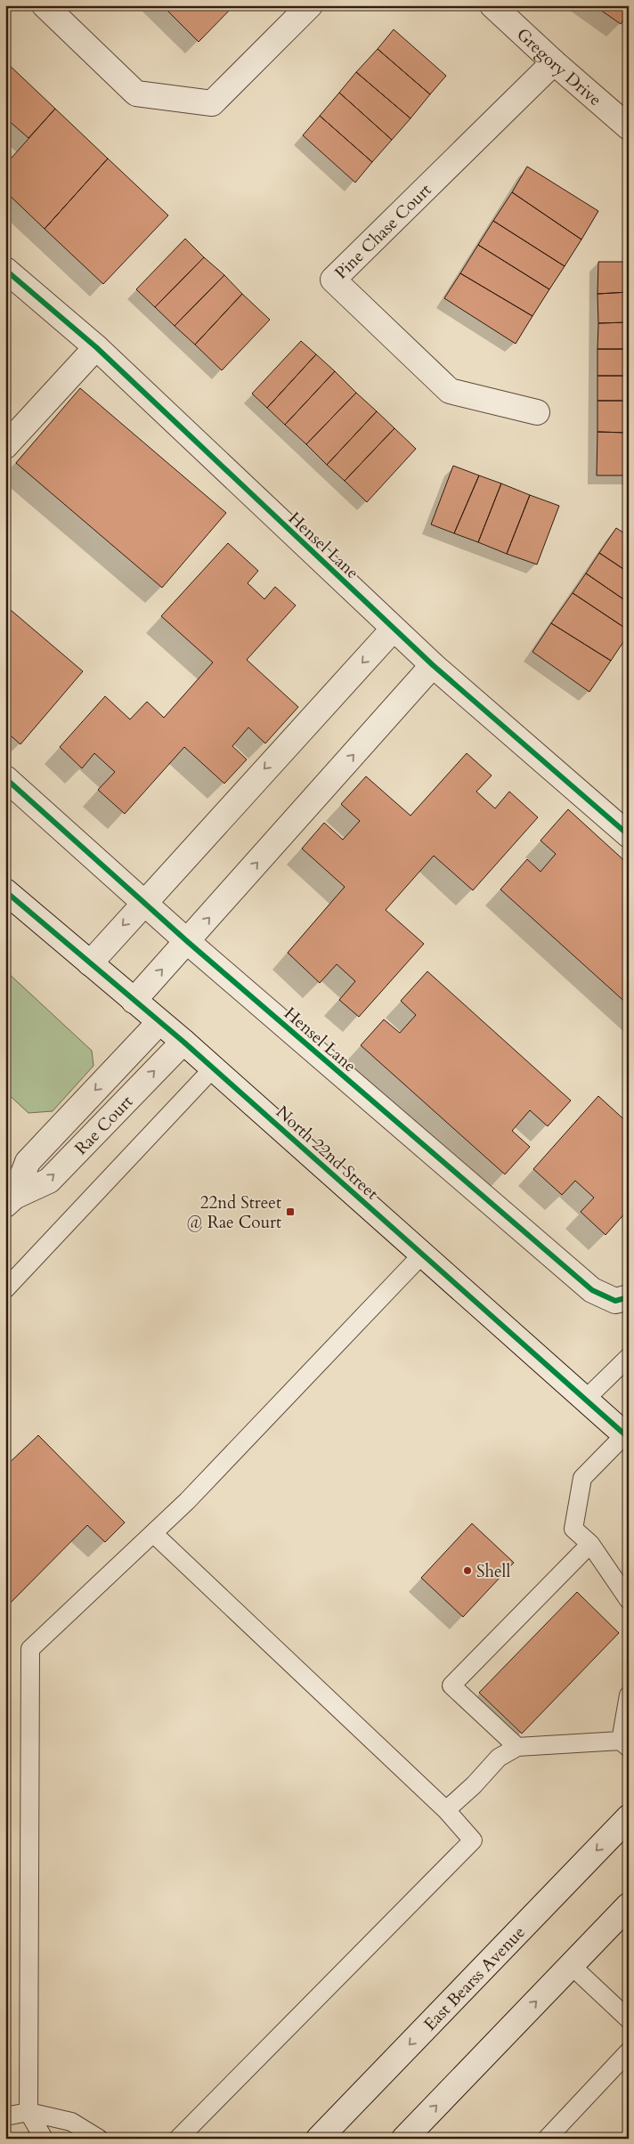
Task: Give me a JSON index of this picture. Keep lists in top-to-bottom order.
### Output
{
  "streets": {
    "street": [
      "Gregory Drive",
      "Pine Chase Court",
      "Hensel Lane",
      "Rae Court",
      "North 22nd Street",
      "East Bearss Avenue"
    ]
  },
  "crossings": [
    ["Gregory Drive", "Pine Chase Court"],
    ["Rae Court", "North 22nd Street"]
  ],
  "places": {
    "transit": ["22nd Street @ Rae Court"],
    "other": ["Shell"]
  }
}
